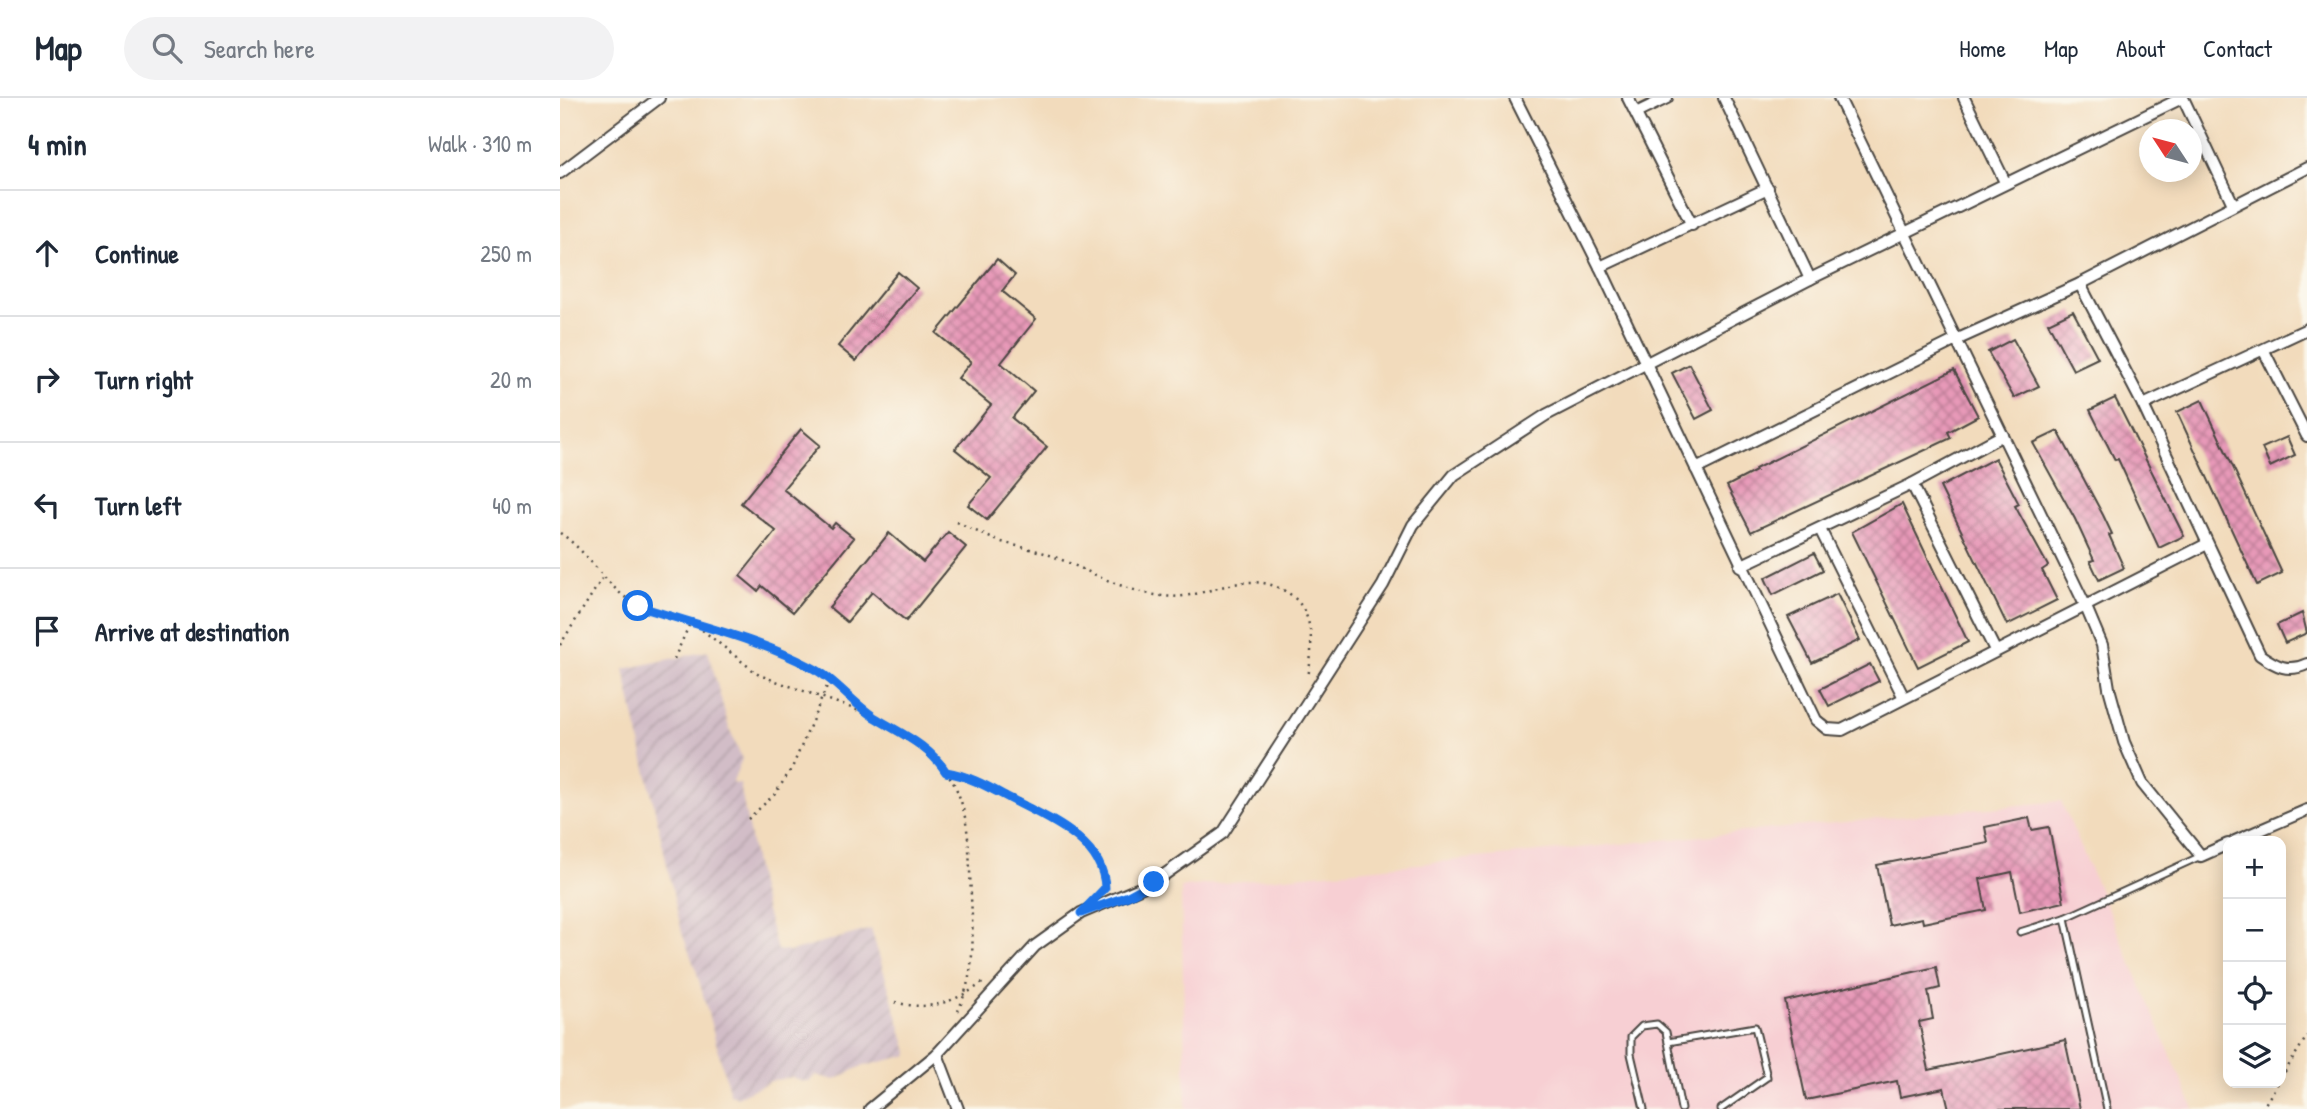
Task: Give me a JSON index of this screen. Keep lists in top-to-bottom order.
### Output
{
  "north": "top left",
  "page": {
    "header": "Map",
    "search": "Search here",
    "nav": [
      "Home",
      "Map",
      "About",
      "Contact"
    ],
    "heading": ["4 min", "Walk · 310 m"],
    "list": [
      ["Continue", "250 m"],
      ["Turn right", "20 m"],
      ["Turn left", "40 m"],
      "Arrive at destination"
    ],
    "map_buttons": ["+", "−"]
  }
}
